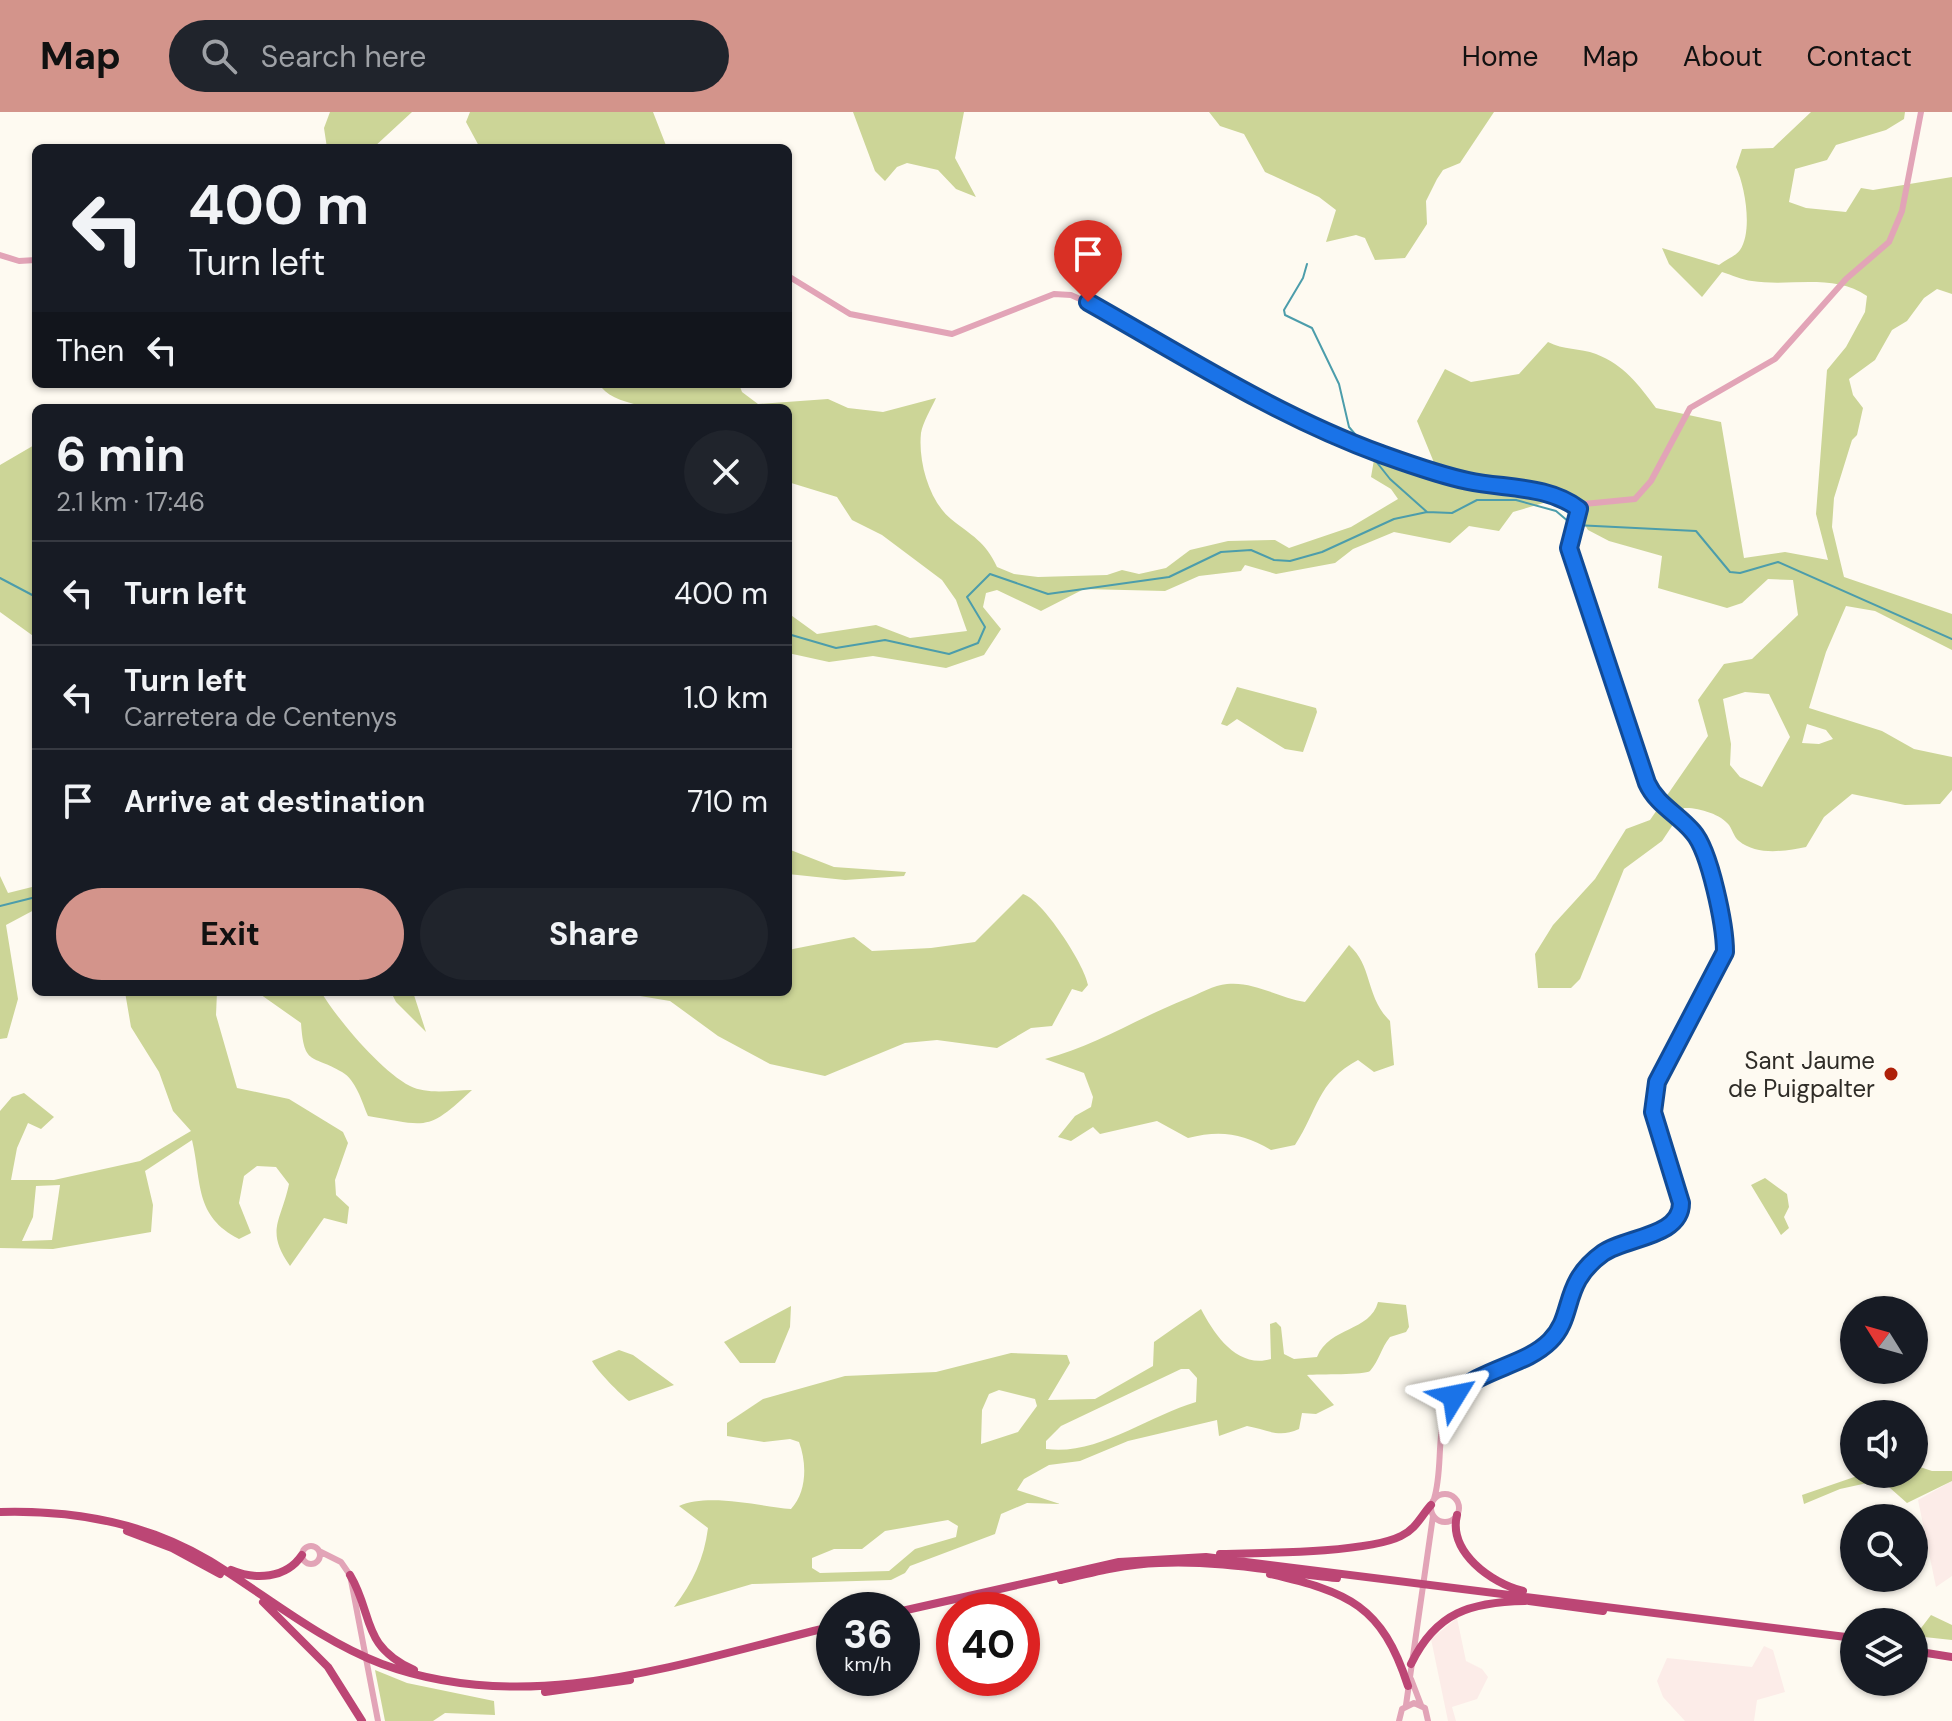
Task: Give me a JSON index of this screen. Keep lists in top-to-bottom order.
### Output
{
  "places": ["Sant Jaume de Puigpalter"],
  "north": "top left",
  "page": {
    "header": "Map",
    "search": "Search here",
    "nav": [
      "Home",
      "Map",
      "About",
      "Contact"
    ],
    "turn": ["400 m", "Turn left"],
    "then": "Then",
    "heading": ["6 min", "2.1 km · 17:46"],
    "list": [
      {
        "name": "Turn left",
        "value": "400 m"
      },
      {
        "name": "Turn left",
        "note": "Carretera de Centenys",
        "value": "1.0 km"
      },
      {
        "name": "Arrive at destination",
        "value": "710 m"
      }
    ],
    "buttons": ["Exit", "Share"],
    "speed": "36 km/h",
    "limit": "40"
  }
}
